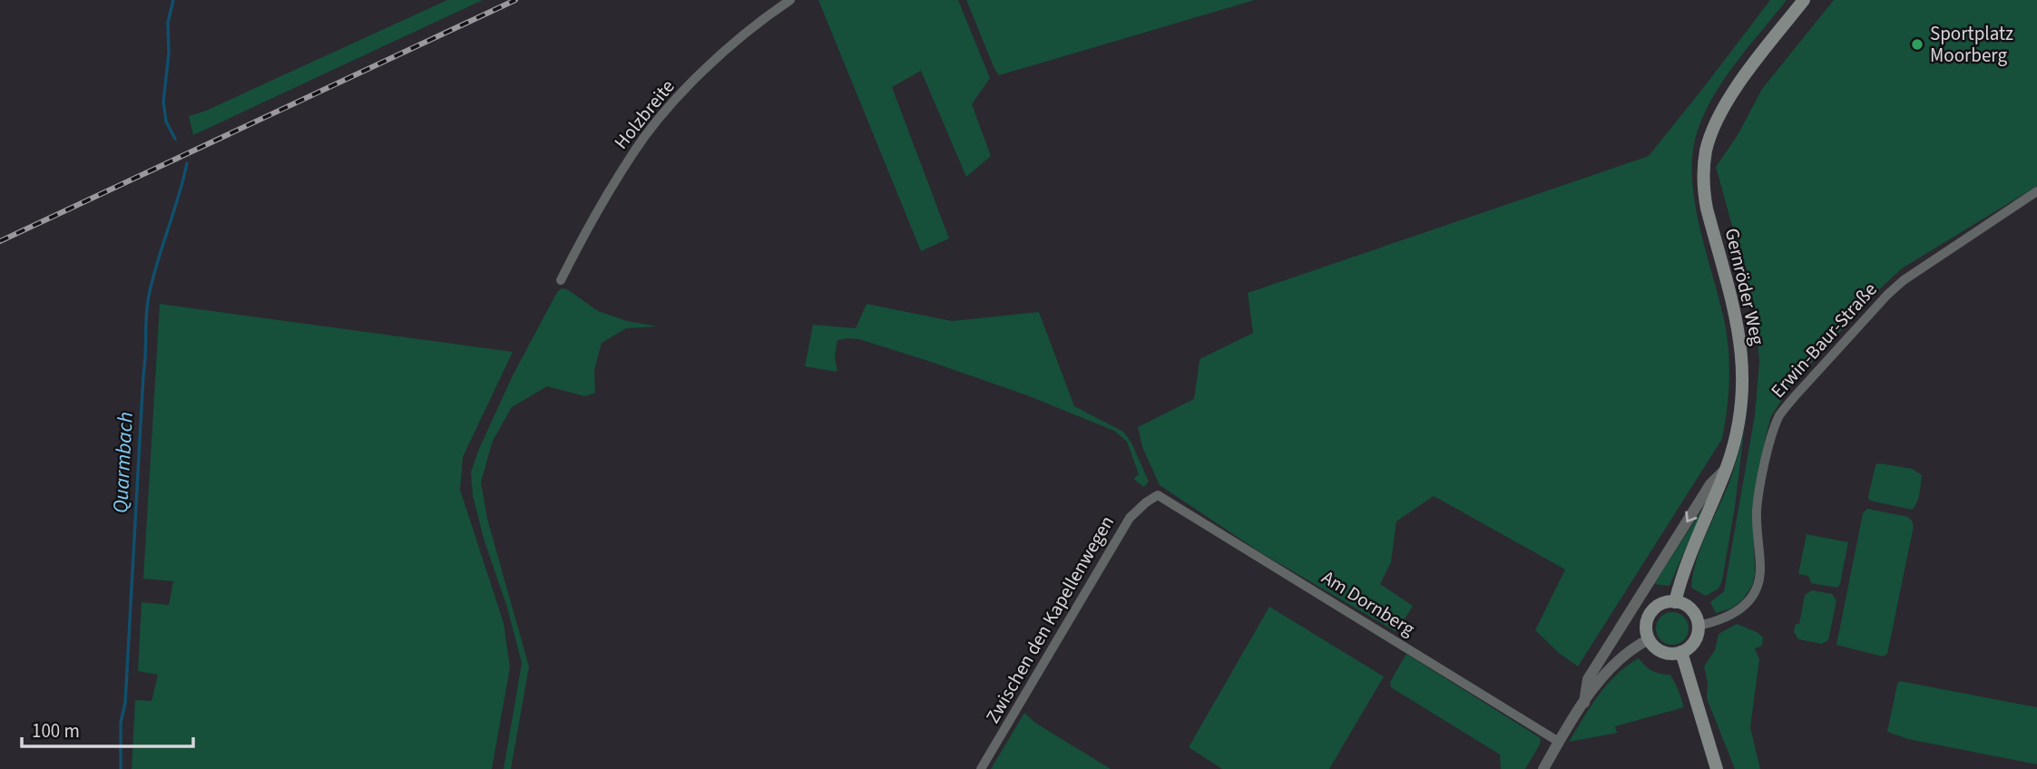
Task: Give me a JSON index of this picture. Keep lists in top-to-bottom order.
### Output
{
  "streets": {
    "main road": ["Gernröder Weg"],
    "street": [
      "Holzbreite",
      "Erwin-Baur-Straße",
      "Am Dornberg",
      "Zwischen den Kapellenwegen"
    ]
  },
  "crossings": [
    ["Gernröder Weg", "Erwin-Baur-Straße"],
    ["Am Dornberg", "Zwischen den Kapellenwegen"]
  ],
  "water": ["Quarmbach"],
  "places": ["Sportplatz Moorberg"],
  "scale_bar": "100 m"
}
